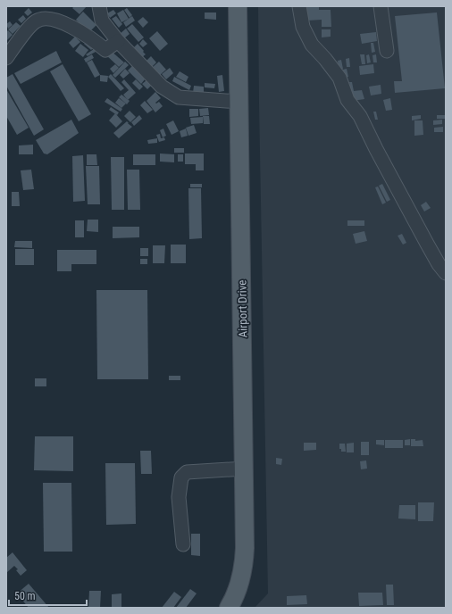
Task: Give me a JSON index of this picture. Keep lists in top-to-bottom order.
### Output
{
  "streets": {
    "main road": ["Airport Drive"]
  },
  "scale_bar": "50 m"
}
